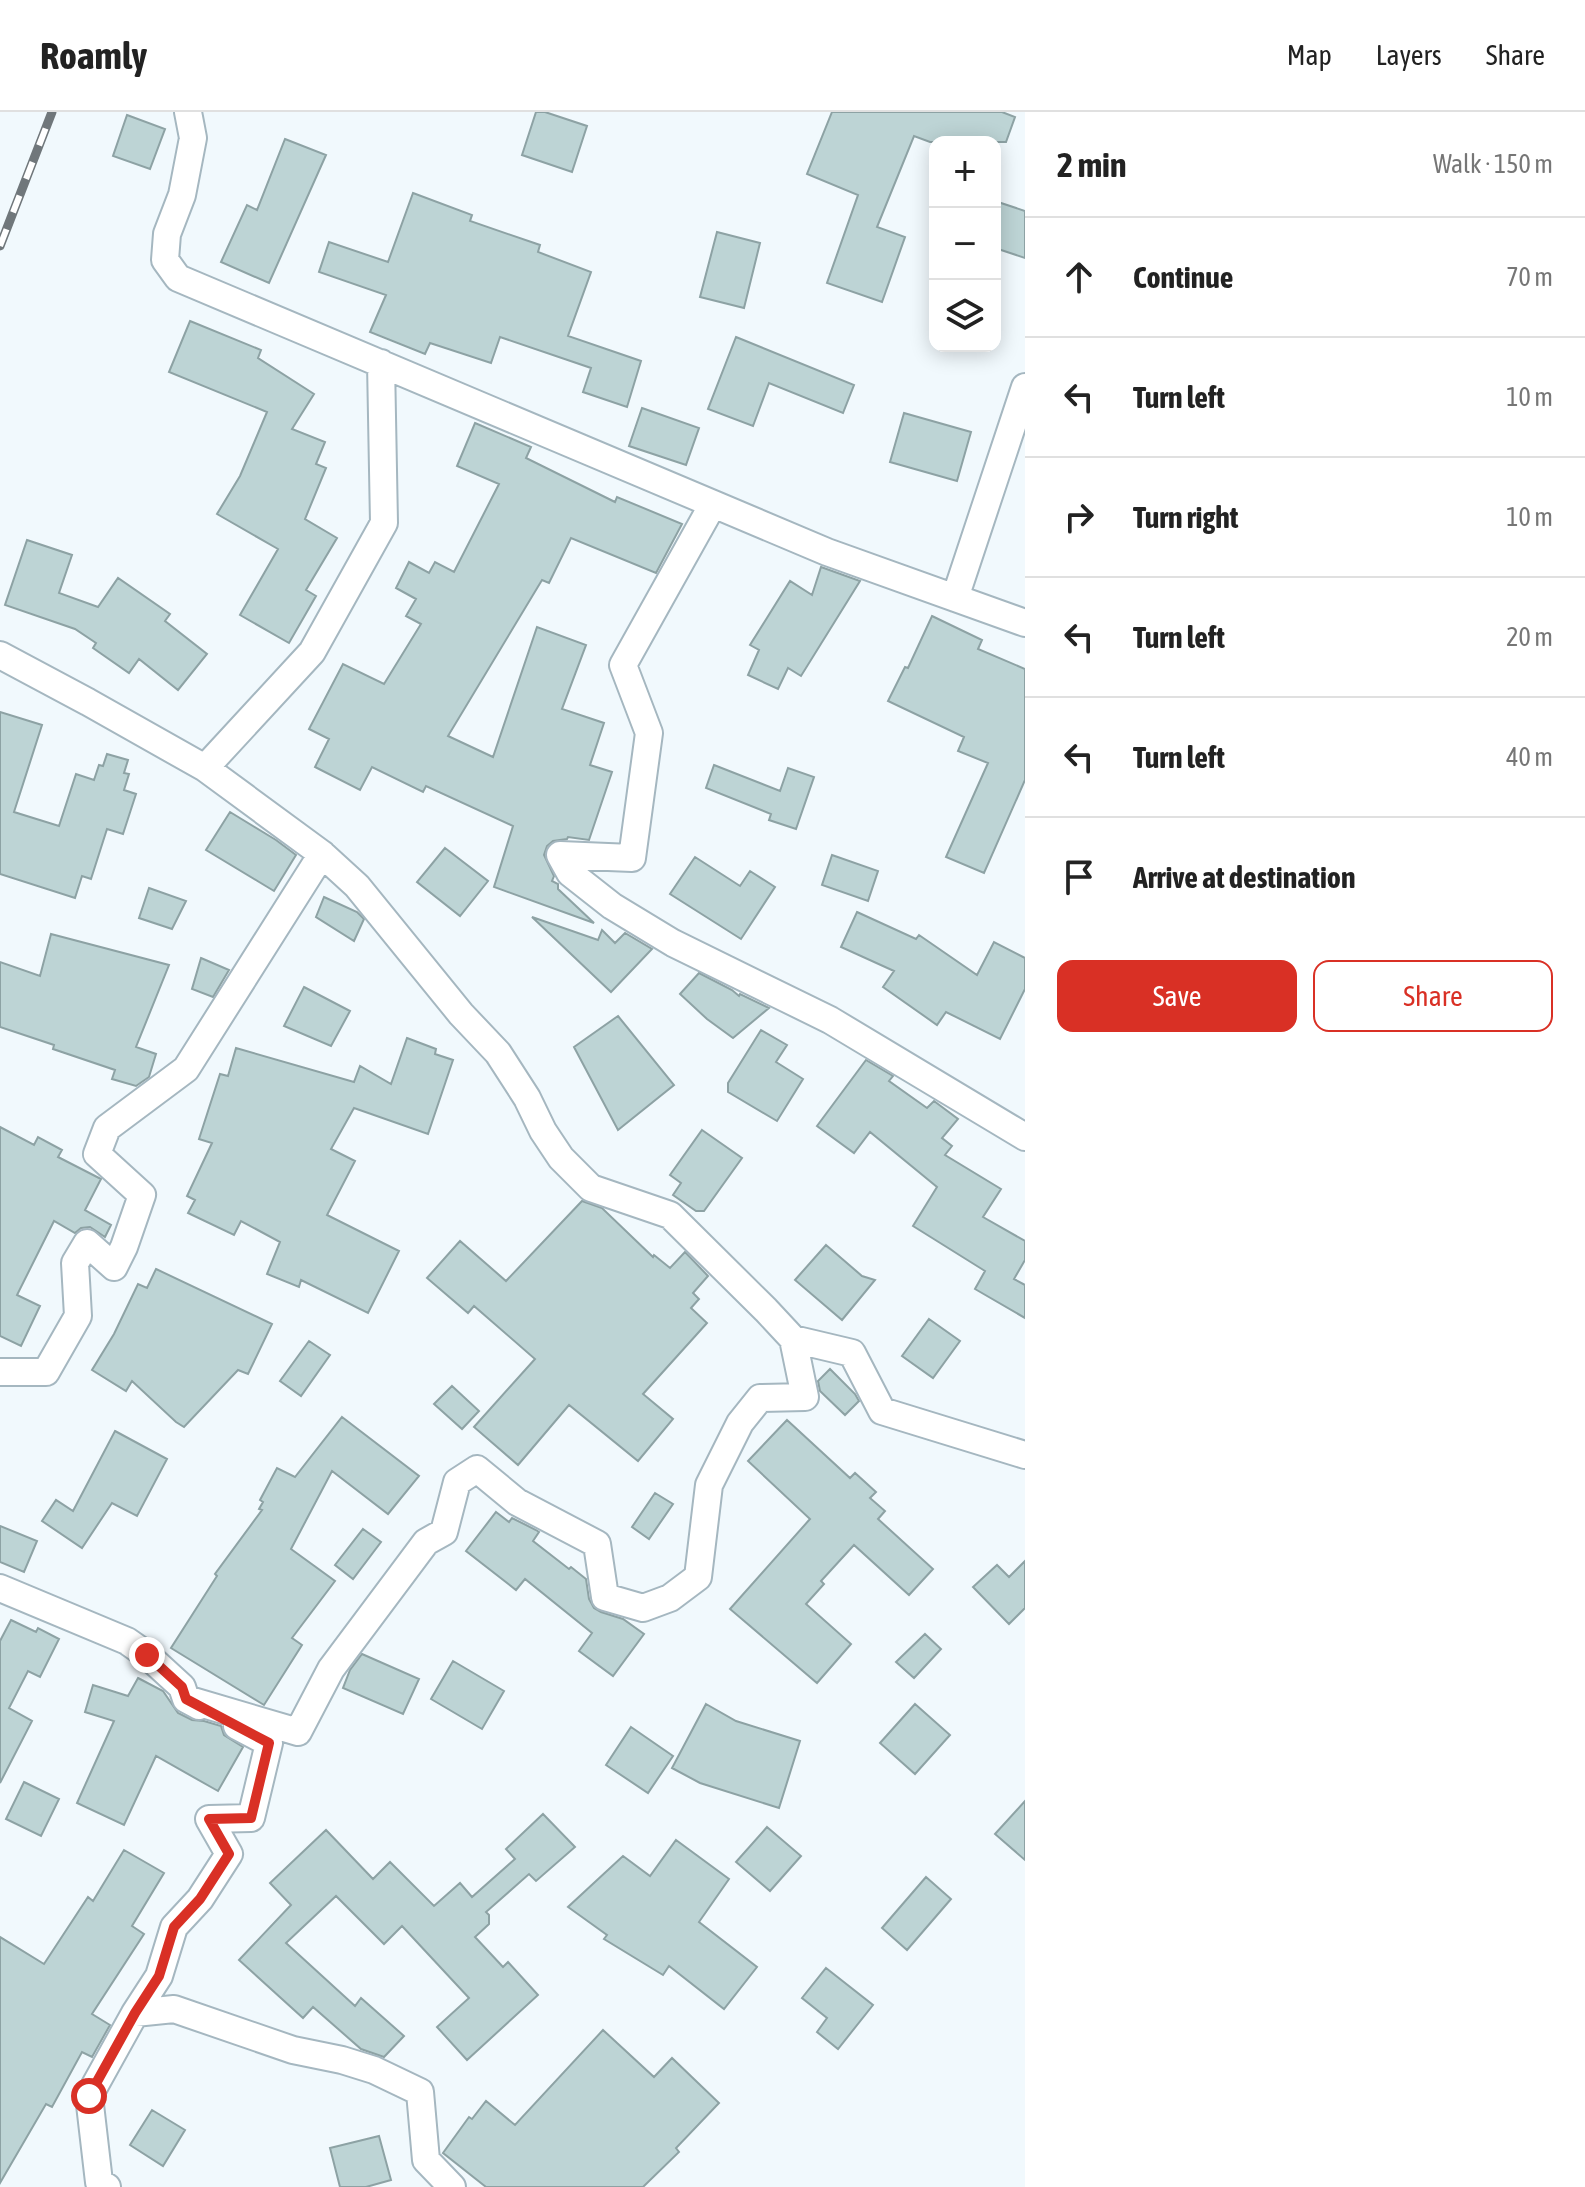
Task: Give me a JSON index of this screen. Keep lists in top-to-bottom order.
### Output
{
  "page": {
    "header": "Roamly",
    "nav": ["Map", "Layers", "Share"],
    "heading": ["2 min", "Walk · 150 m"],
    "map_buttons": ["+", "−"],
    "list": [
      ["Continue", "70 m"],
      ["Turn left", "10 m"],
      ["Turn right", "10 m"],
      ["Turn left", "20 m"],
      ["Turn left", "40 m"],
      "Arrive at destination"
    ],
    "buttons": ["Save", "Share"]
  }
}
